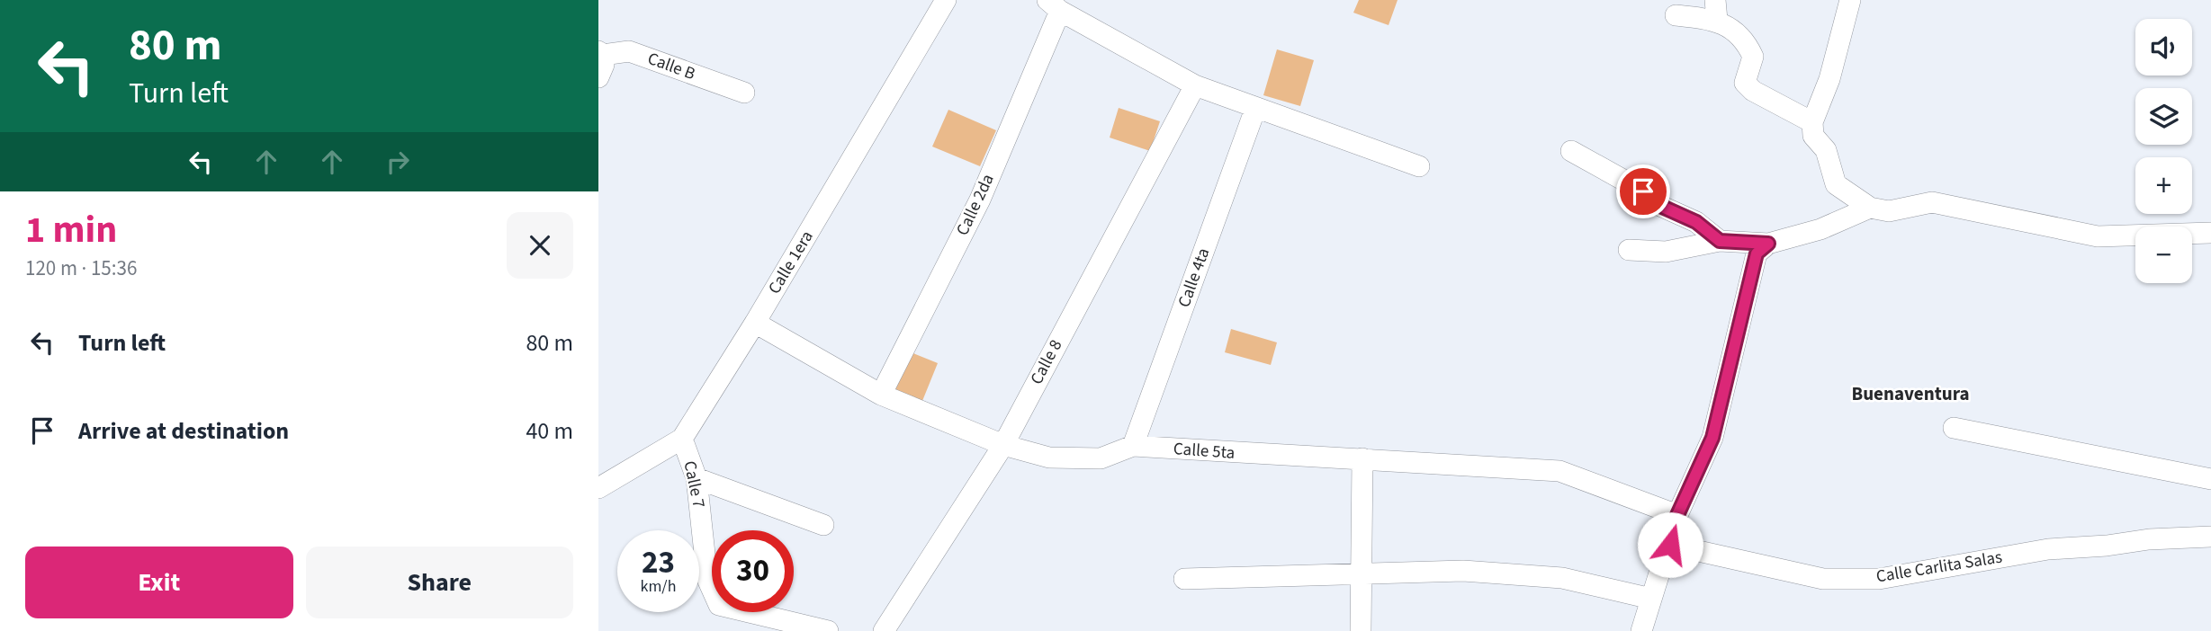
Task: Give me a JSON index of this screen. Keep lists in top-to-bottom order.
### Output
{
  "streets": {
    "street": [
      "Calle B",
      "Calle 2da",
      "Calle 1era",
      "Calle 4ta",
      "Calle 8",
      "Calle 5ta",
      "Calle 7",
      "Calle Carlita Salas"
    ]
  },
  "crossings": [
    ["Calle 2da", "Calle 5ta"],
    ["Calle 1era", "Calle 5ta"],
    ["Calle 1era", "Calle 7"],
    ["Calle 4ta", "Calle 5ta"],
    ["Calle 8", "Calle 5ta"]
  ],
  "districts": ["Buenaventura"],
  "page": {
    "turn": ["80 m", "Turn left"],
    "map_buttons": ["+", "−"],
    "heading": ["1 min", "120 m · 15:36"],
    "list": [
      {
        "name": "Turn left",
        "value": "80 m"
      },
      {
        "name": "Arrive at destination",
        "value": "40 m"
      }
    ],
    "speed": "23 km/h",
    "limit": "30",
    "buttons": ["Exit", "Share"]
  }
}
